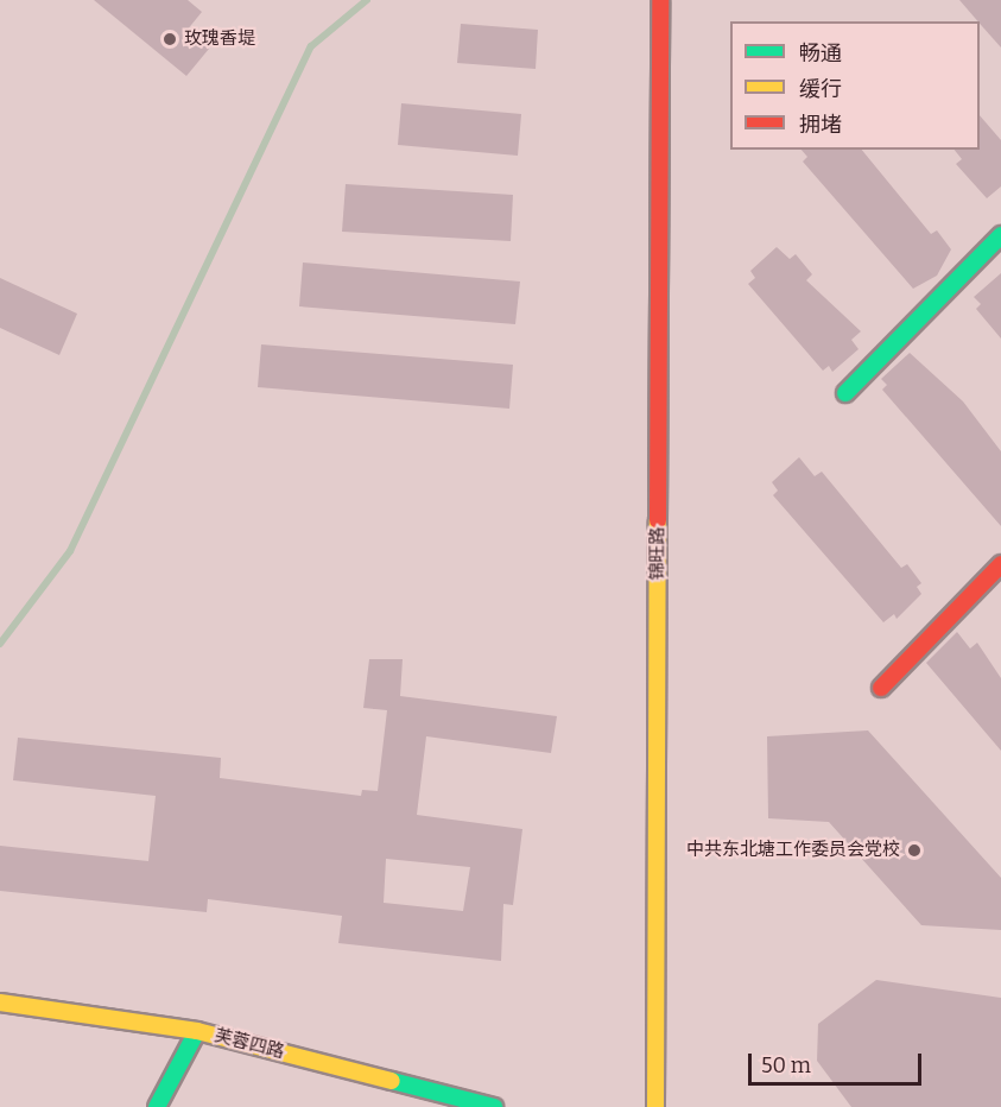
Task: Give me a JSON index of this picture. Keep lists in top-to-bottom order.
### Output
{
  "streets": {
    "street": ["锦旺路", "芙蓉四路"]
  },
  "places": ["玫瑰香堤", "中共东北塘工作委员会党校"],
  "legend": ["畅通", "缓行", "拥堵"],
  "scale_bar": "50 m"
}
